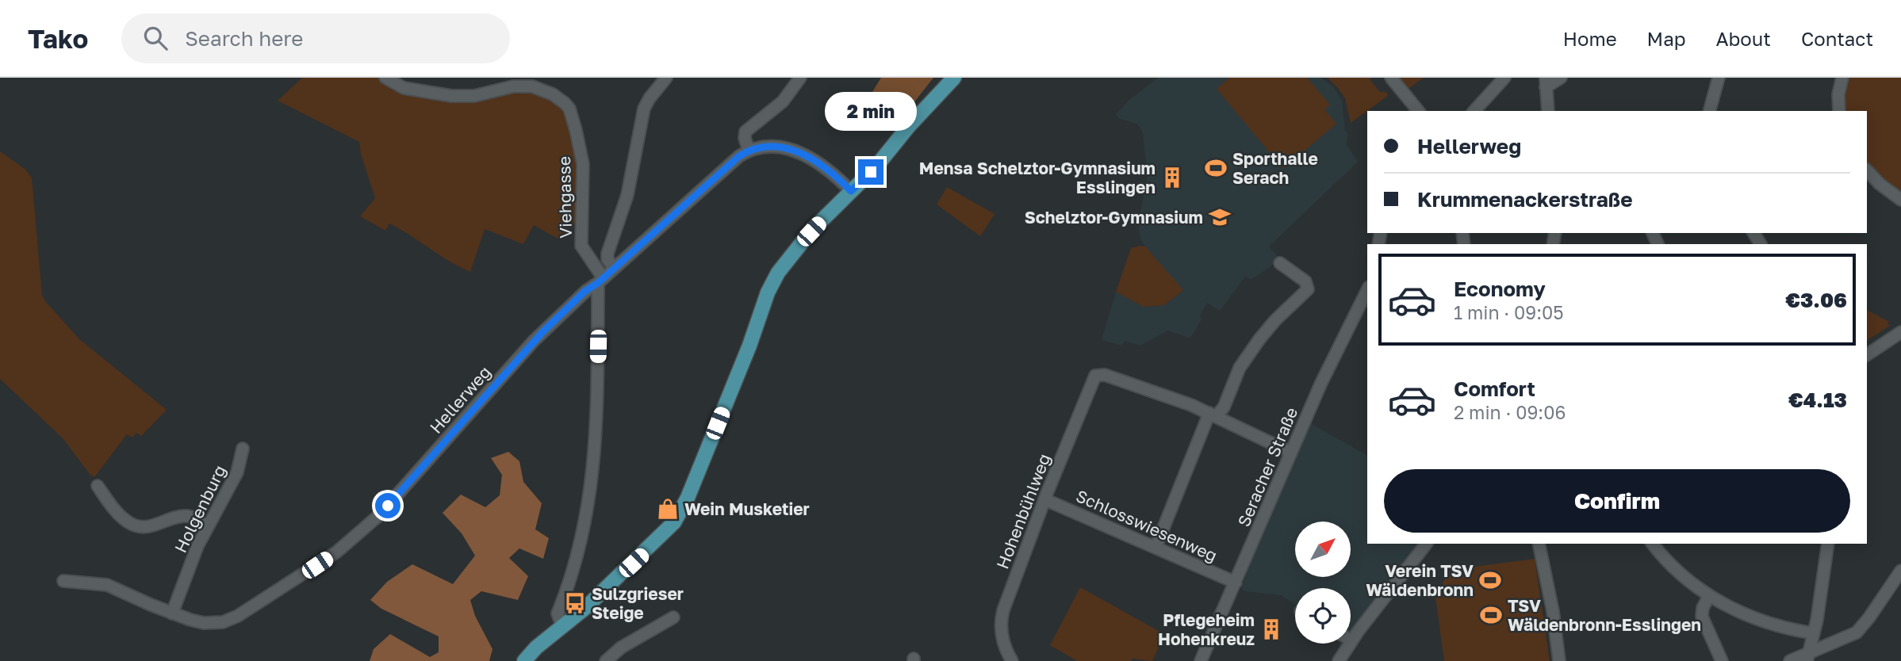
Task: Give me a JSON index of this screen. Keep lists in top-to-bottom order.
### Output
{
  "streets": {
    "street": [
      "Viehgasse",
      "Hellerweg",
      "Seracher Straße",
      "Holgenburg",
      "Hohenbühlweg",
      "Schlosswiesenweg"
    ]
  },
  "crossings": [
    ["Viehgasse", "Hellerweg"],
    ["Hellerweg", "Holgenburg"],
    ["Seracher Straße", "Schlosswiesenweg"],
    ["Hohenbühlweg", "Schlosswiesenweg"]
  ],
  "places": {
    "sports": ["Sporthalle Serach", "Verein TSV Wäldenbronn", "TSV Wäldenbronn-Esslingen"],
    "building": ["Mensa Schelztor-Gymnasium Esslingen", "Pflegeheim Hohenkreuz"],
    "school or university": ["Schelztor-Gymnasium"],
    "shop": ["Wein Musketier"],
    "bus stop": ["Sulzgrieser Steige"]
  },
  "north": "top right",
  "page": {
    "header": "Tako",
    "search": "Search here",
    "nav": [
      "Home",
      "Map",
      "About",
      "Contact"
    ],
    "bubble": "2 min",
    "banner": ["Hellerweg", "Krummenackerstraße"],
    "list": [
      {
        "name": "Economy",
        "note": "1 min · 09:05",
        "value": "€3.06"
      },
      {
        "name": "Comfort",
        "note": "2 min · 09:06",
        "value": "€4.13"
      }
    ],
    "buttons": "Confirm"
  }
}
